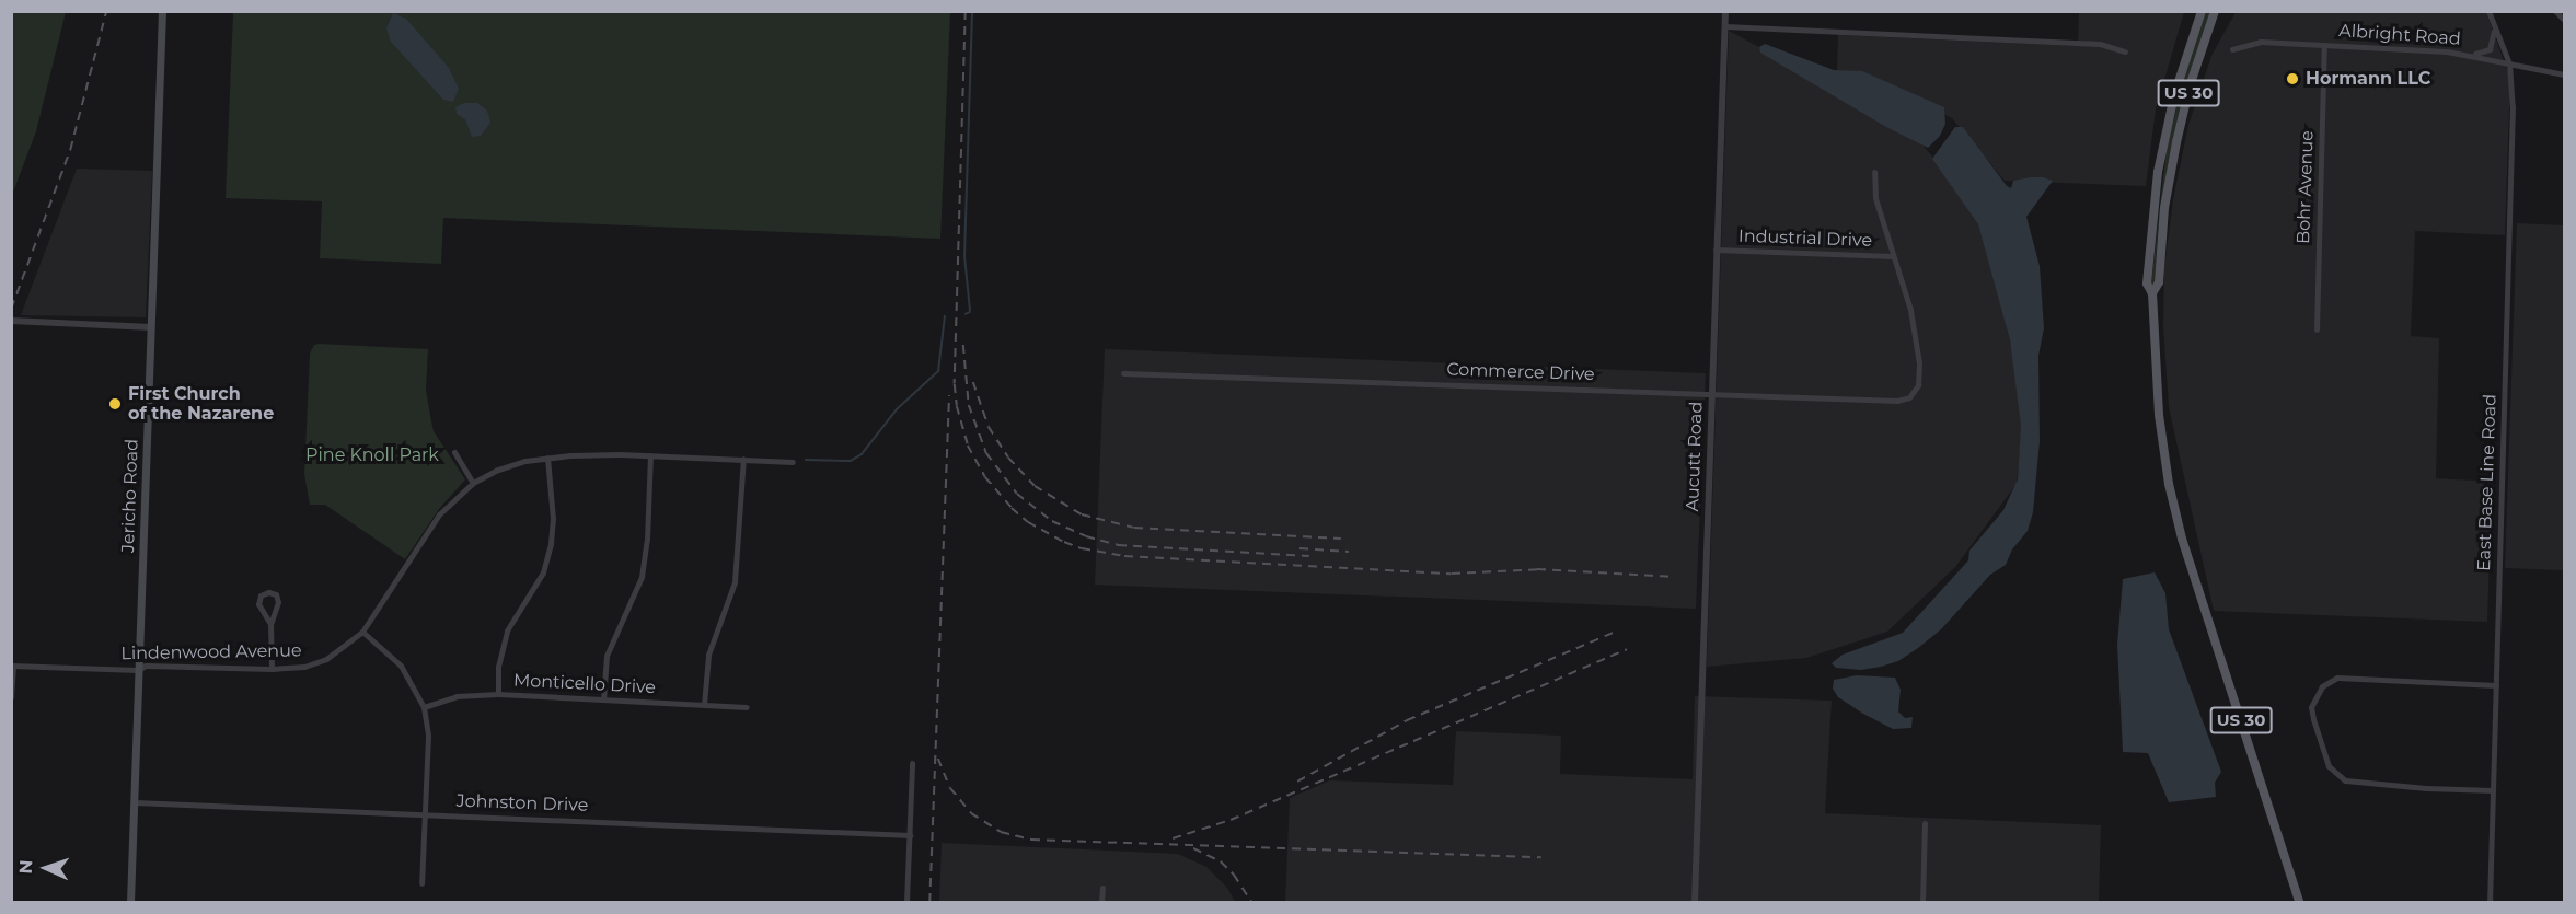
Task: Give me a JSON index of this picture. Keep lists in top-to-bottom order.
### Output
{
  "streets": {
    "main road": ["US 30", "Jericho Road"],
    "street": [
      "Albright Road",
      "Bohr Avenue",
      "Industrial Drive",
      "Commerce Drive",
      "Aucutt Road",
      "East Base Line Road",
      "Lindenwood Avenue",
      "Monticello Drive",
      "Johnston Drive"
    ]
  },
  "crossings": [
    ["Albright Road", "Bohr Avenue"],
    ["Albright Road", "East Base Line Road"],
    ["Industrial Drive", "Commerce Drive"],
    ["Industrial Drive", "Aucutt Road"],
    ["Commerce Drive", "Aucutt Road"],
    ["Jericho Road", "Lindenwood Avenue"],
    ["Jericho Road", "Johnston Drive"]
  ],
  "parks": ["Pine Knoll Park"],
  "places": ["Hormann LLC", "First Church of the Nazarene"],
  "north": "left"
}
